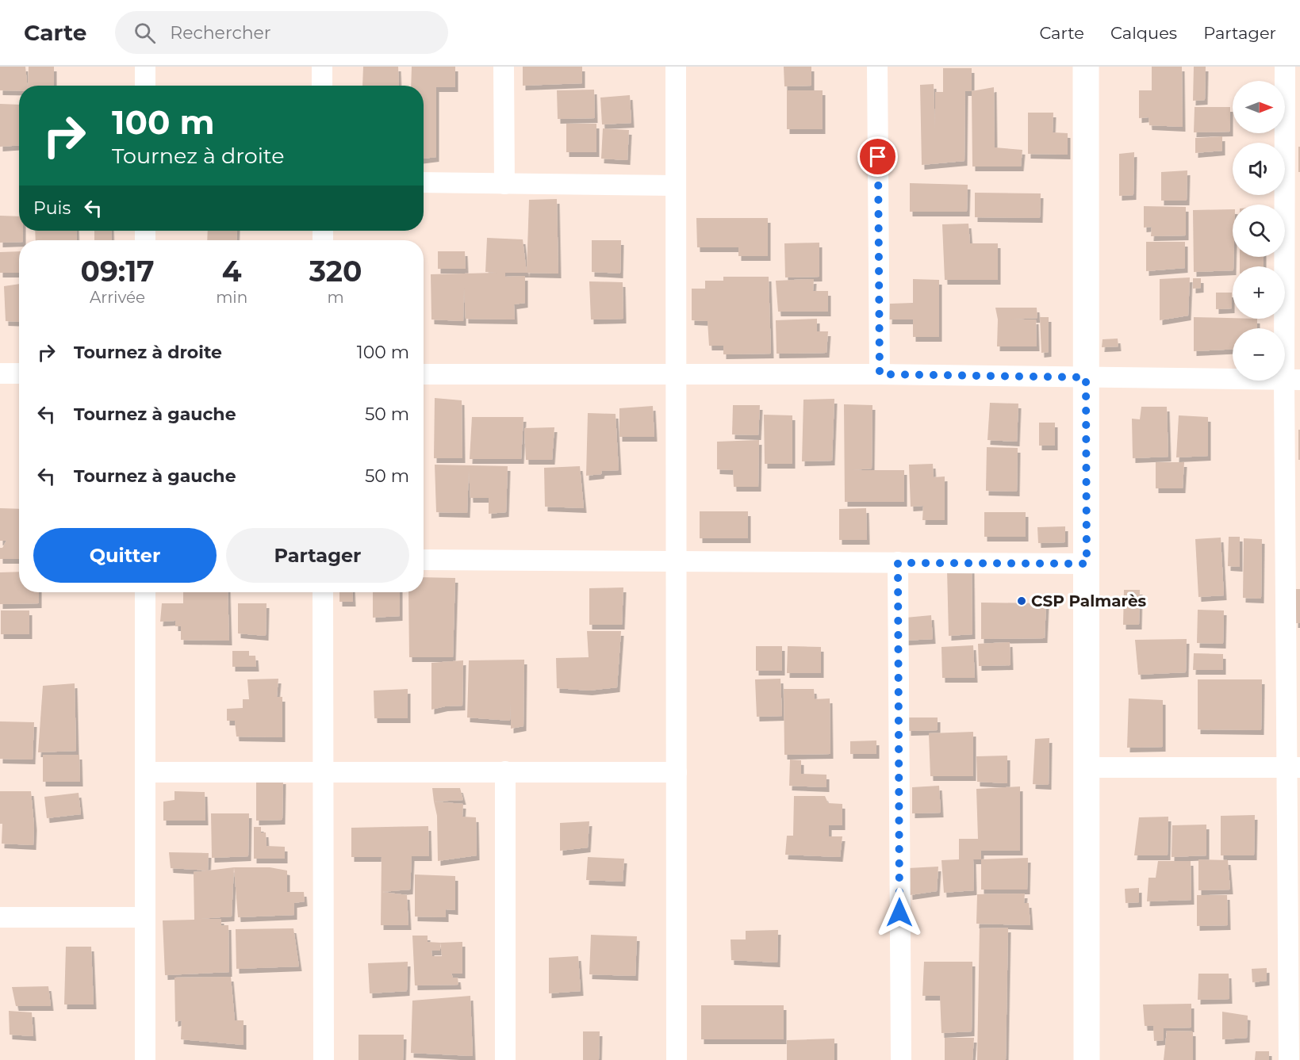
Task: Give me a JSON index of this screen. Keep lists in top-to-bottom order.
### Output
{
  "places": ["CSP Palmarès"],
  "north": "right",
  "page": {
    "header": "Carte",
    "search": "Rechercher",
    "nav": ["Carte", "Calques", "Partager"],
    "map_buttons": ["+", "−"],
    "turn": ["100 m", "Tournez à droite"],
    "then": "Puis",
    "eta": [
      "09:17",
      "Arrivée",
      "4",
      "min",
      "320",
      "m"
    ],
    "list": [
      {
        "name": "Tournez à droite",
        "value": "100 m"
      },
      {
        "name": "Tournez à gauche",
        "value": "50 m"
      },
      {
        "name": "Tournez à gauche",
        "value": "50 m"
      }
    ],
    "buttons": ["Quitter", "Partager"]
  }
}
